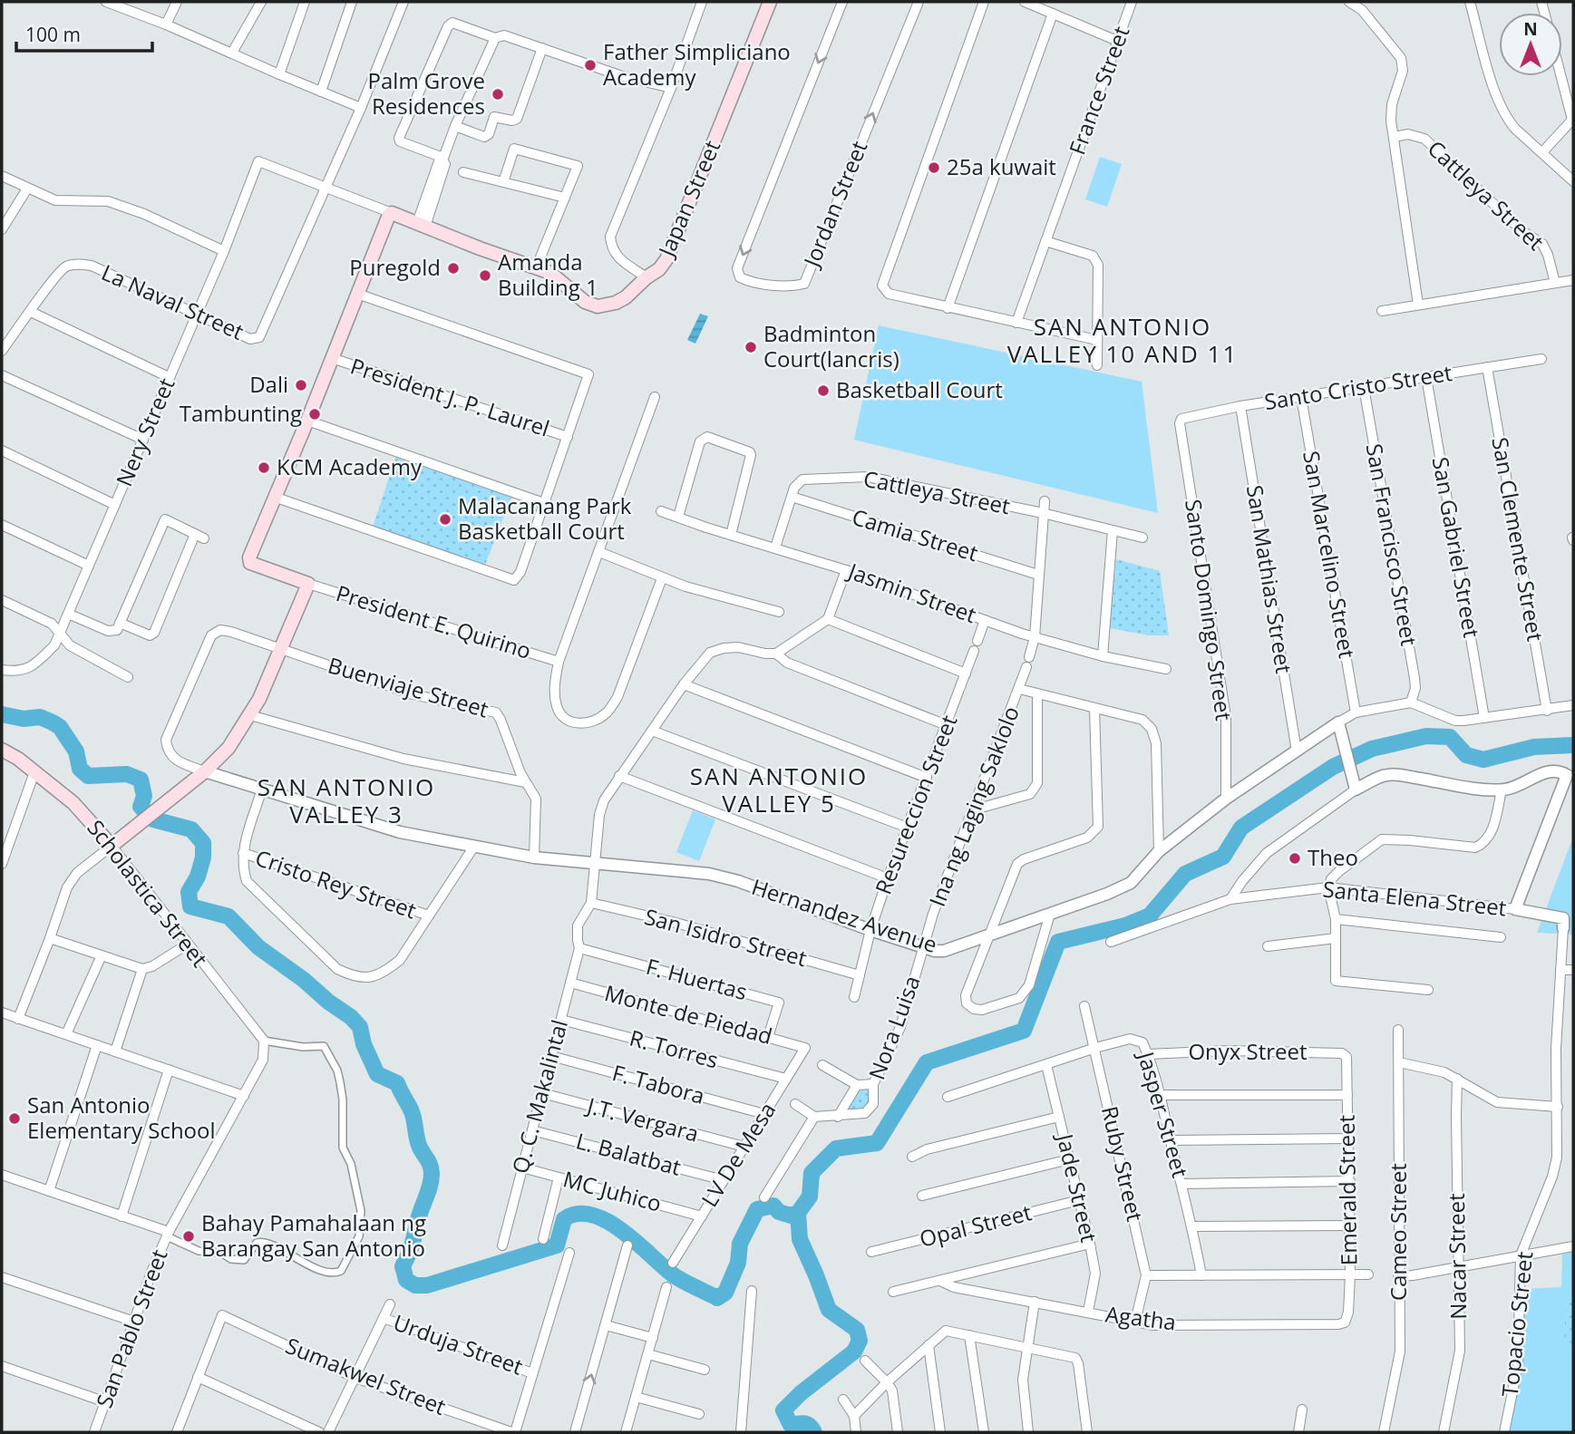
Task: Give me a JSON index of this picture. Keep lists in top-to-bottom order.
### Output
{
  "streets": {
    "main road": ["Japan Street", "Scholastica Street"],
    "street": [
      "France Street",
      "Cattleya Street",
      "Jordan Street",
      "La Naval Street",
      "Santo Cristo Street",
      "President J. P. Laurel",
      "Nery Street",
      "Camia Street",
      "San Clemente Street",
      "San Francisco Street",
      "San Gabriel Street",
      "San Marcelino Street",
      "San Mathias Street",
      "Jasmin Street",
      "Santo Domingo Street",
      "President E. Quirino",
      "Buenviaje Street",
      "Resureccion Street",
      "Ina ng Laging Saklolo",
      "Cristo Rey Street",
      "Santa Elena Street",
      "Hernandez Avenue",
      "San Isidro Street",
      "F. Huertas",
      "Monte de Piedad",
      "Nora Luisa",
      "R. Torres",
      "Onyx Street",
      "F. Tabora",
      "Q. C. Makalintal",
      "Jasper Street",
      "J.T. Vergara",
      "L. Balatbat",
      "LV De Mesa",
      "Ruby Street",
      "Jade Street",
      "Emerald Street",
      "MC Juhico",
      "Opal Street",
      "Cameo Street",
      "Nacar Street",
      "Agatha",
      "Topacio Street",
      "San Pablo Street",
      "Urduja Street",
      "Sumakwel Street"
    ]
  },
  "crossings": [
    ["Cattleya Street", "Camia Street"],
    ["La Naval Street", "Nery Street"],
    ["Santo Cristo Street", "San Clemente Street"],
    ["Santo Cristo Street", "San Francisco Street"],
    ["Santo Cristo Street", "San Gabriel Street"],
    ["Santo Cristo Street", "San Marcelino Street"],
    ["Santo Cristo Street", "San Mathias Street"],
    ["Santo Cristo Street", "Santo Domingo Street"],
    ["San Francisco Street", "Hernandez Avenue"],
    ["San Marcelino Street", "Hernandez Avenue"],
    ["San Mathias Street", "Hernandez Avenue"],
    ["Santo Domingo Street", "Hernandez Avenue"],
    ["Buenviaje Street", "Hernandez Avenue"],
    ["Resureccion Street", "Hernandez Avenue"],
    ["Resureccion Street", "San Isidro Street"],
    ["Ina ng Laging Saklolo", "Hernandez Avenue"],
    ["Ina ng Laging Saklolo", "Nora Luisa"],
    ["Scholastica Street", "San Pablo Street"],
    ["Santa Elena Street", "Topacio Street"],
    ["Hernandez Avenue", "Nora Luisa"],
    ["Hernandez Avenue", "Q. C. Makalintal"],
    ["San Isidro Street", "Q. C. Makalintal"],
    ["F. Huertas", "Monte de Piedad"],
    ["F. Huertas", "Q. C. Makalintal"],
    ["Monte de Piedad", "Q. C. Makalintal"],
    ["Monte de Piedad", "LV De Mesa"],
    ["R. Torres", "Q. C. Makalintal"],
    ["R. Torres", "LV De Mesa"],
    ["Onyx Street", "Jasper Street"],
    ["Onyx Street", "Emerald Street"],
    ["F. Tabora", "Q. C. Makalintal"],
    ["F. Tabora", "LV De Mesa"],
    ["Q. C. Makalintal", "J.T. Vergara"],
    ["Q. C. Makalintal", "L. Balatbat"],
    ["Q. C. Makalintal", "MC Juhico"],
    ["Jasper Street", "Ruby Street"],
    ["Jasper Street", "Jade Street"],
    ["J.T. Vergara", "LV De Mesa"],
    ["L. Balatbat", "LV De Mesa"],
    ["LV De Mesa", "MC Juhico"],
    ["Ruby Street", "Agatha"],
    ["Jade Street", "Opal Street"],
    ["Jade Street", "Agatha"],
    ["Emerald Street", "Agatha"]
  ],
  "districts": ["SAN ANTONIO VALLEY 10 AND 11", "SAN ANTONIO VALLEY 5", "SAN ANTONIO VALLEY 3"],
  "places": [
    "Father Simpliciano Academy",
    "Palm Grove Residences",
    "25a kuwait",
    "Puregold",
    "Amanda Building 1",
    "Badminton Court(lancris)",
    "Dali",
    "Basketball Court",
    "Tambunting",
    "KCM Academy",
    "Malacanang Park Basketball Court",
    "Theo",
    "San Antonio Elementary School",
    "Bahay Pamahalaan ng Barangay San Antonio"
  ],
  "scale_bar": "100 m",
  "north": "top"
}
